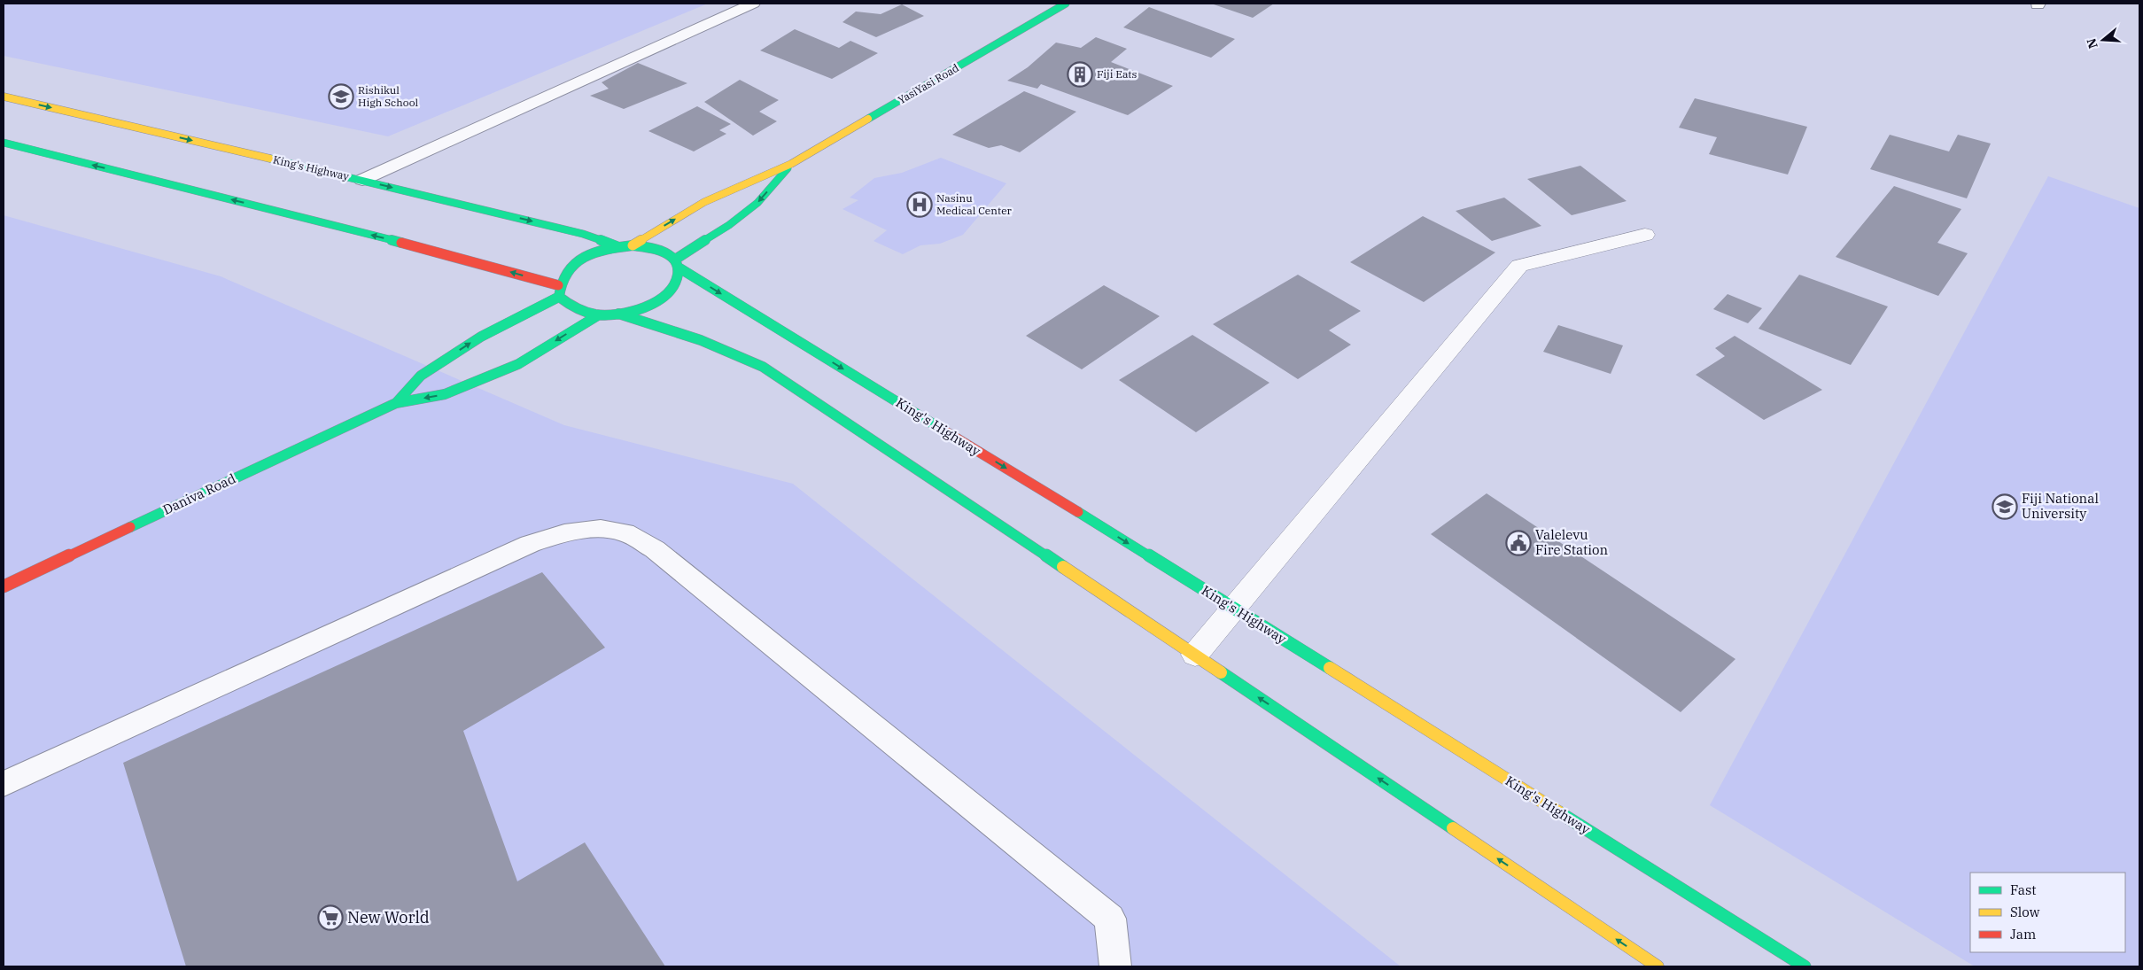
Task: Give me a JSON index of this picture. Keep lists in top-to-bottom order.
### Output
{
  "streets": {
    "main road": ["YasiYasi Road", "King's Highway", "Daniva Road"]
  },
  "crossings": [
    ["YasiYasi Road", "King's Highway"]
  ],
  "places": {
    "building": ["Fiji Eats"],
    "school or university": ["Rishikul High School", "Fiji National University"],
    "hospital": ["Nasinu Medical Center"],
    "public building": ["Valelevu Fire Station"],
    "supermarket": ["New World"]
  },
  "legend": ["Fast", "Slow", "Jam"],
  "north": "left"
}
